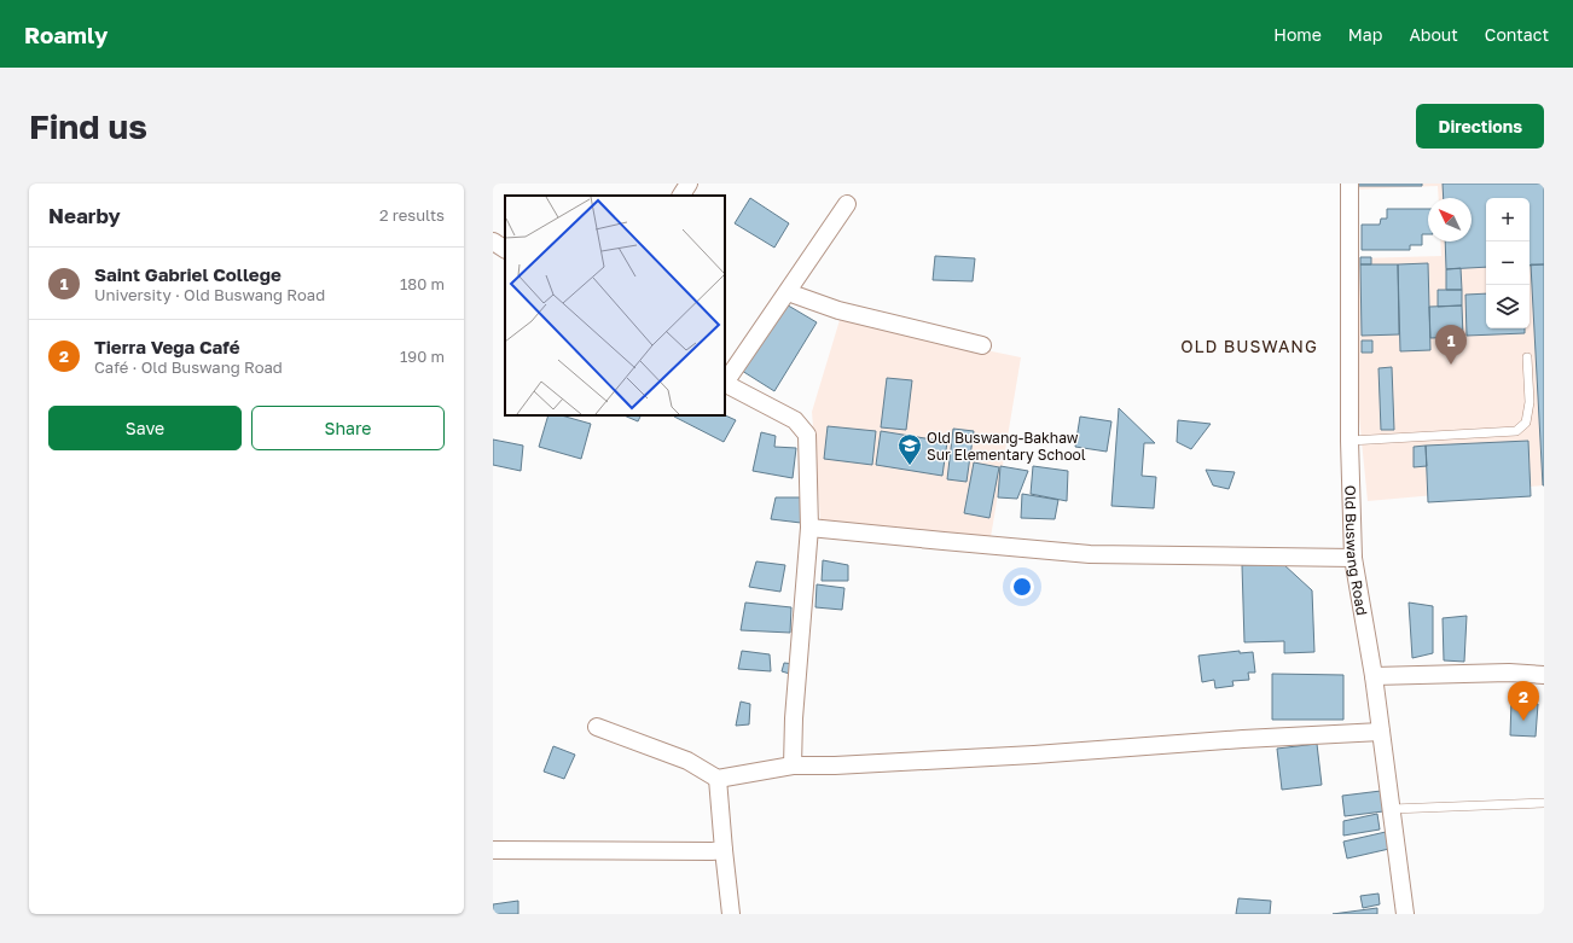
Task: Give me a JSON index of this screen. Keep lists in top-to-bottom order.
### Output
{
  "streets": {
    "street": ["Old Buswang Road"]
  },
  "districts": ["OLD BUSWANG"],
  "places": {
    "school or university": ["Old Buswang-Bakhaw Sur Elementary School"]
  },
  "north": "top left",
  "page": {
    "header": "Roamly",
    "nav": [
      "Home",
      "Map",
      "About",
      "Contact"
    ],
    "buttons": [
      "Directions",
      ["Save", "Share"]
    ],
    "title": "Find us",
    "heading": ["Nearby", "2 results"],
    "map_buttons": ["+", "−"],
    "list": [
      {
        "mark": "1",
        "name": "Saint Gabriel College",
        "note": "University · Old Buswang Road",
        "value": "180 m"
      },
      {
        "mark": "2",
        "name": "Tierra Vega Café",
        "note": "Café · Old Buswang Road",
        "value": "190 m"
      }
    ],
    "pins": ["1", "2"]
  }
}
